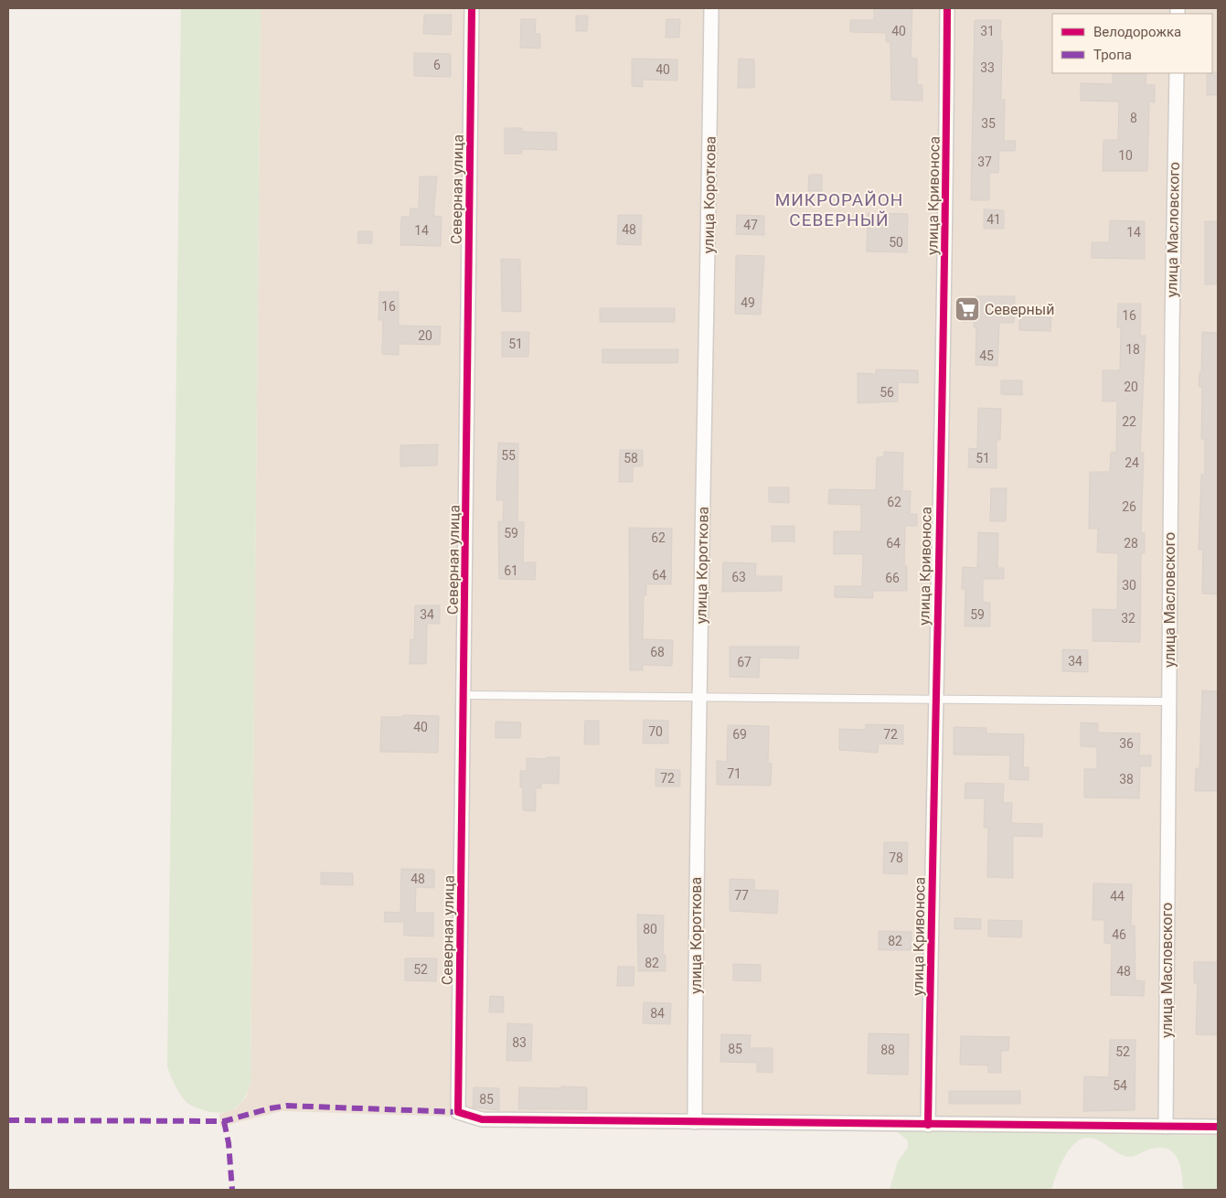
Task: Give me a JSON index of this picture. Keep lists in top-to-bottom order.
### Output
{
  "streets": {
    "street": [
      "Северная улица",
      "улица Короткова",
      "улица Кривоноса",
      "улица Масловского"
    ]
  },
  "crossings": [
    ["Северная улица", "улица Короткова"]
  ],
  "districts": ["МИКРОРАЙОН СЕВЕРНЫЙ"],
  "places": {
    "supermarket": ["Северный"]
  },
  "house_numbers": [
    "40",
    "31",
    "6",
    "33",
    "40",
    "8",
    "35",
    "10",
    "37",
    "41",
    "47",
    "48",
    "14",
    "14",
    "50",
    "49",
    "16",
    "16",
    "20",
    "51",
    "18",
    "45",
    "20",
    "56",
    "22",
    "55",
    "58",
    "51",
    "24",
    "62",
    "26",
    "59",
    "62",
    "64",
    "28",
    "61",
    "64",
    "63",
    "66",
    "30",
    "34",
    "59",
    "32",
    "68",
    "34",
    "67",
    "40",
    "70",
    "69",
    "72",
    "36",
    "71",
    "72",
    "38",
    "78",
    "48",
    "77",
    "44",
    "80",
    "46",
    "82",
    "82",
    "52",
    "48",
    "84",
    "83",
    "85",
    "88",
    "52",
    "54",
    "85"
  ],
  "legend": ["Велодорожка", "Тропа"]
}
